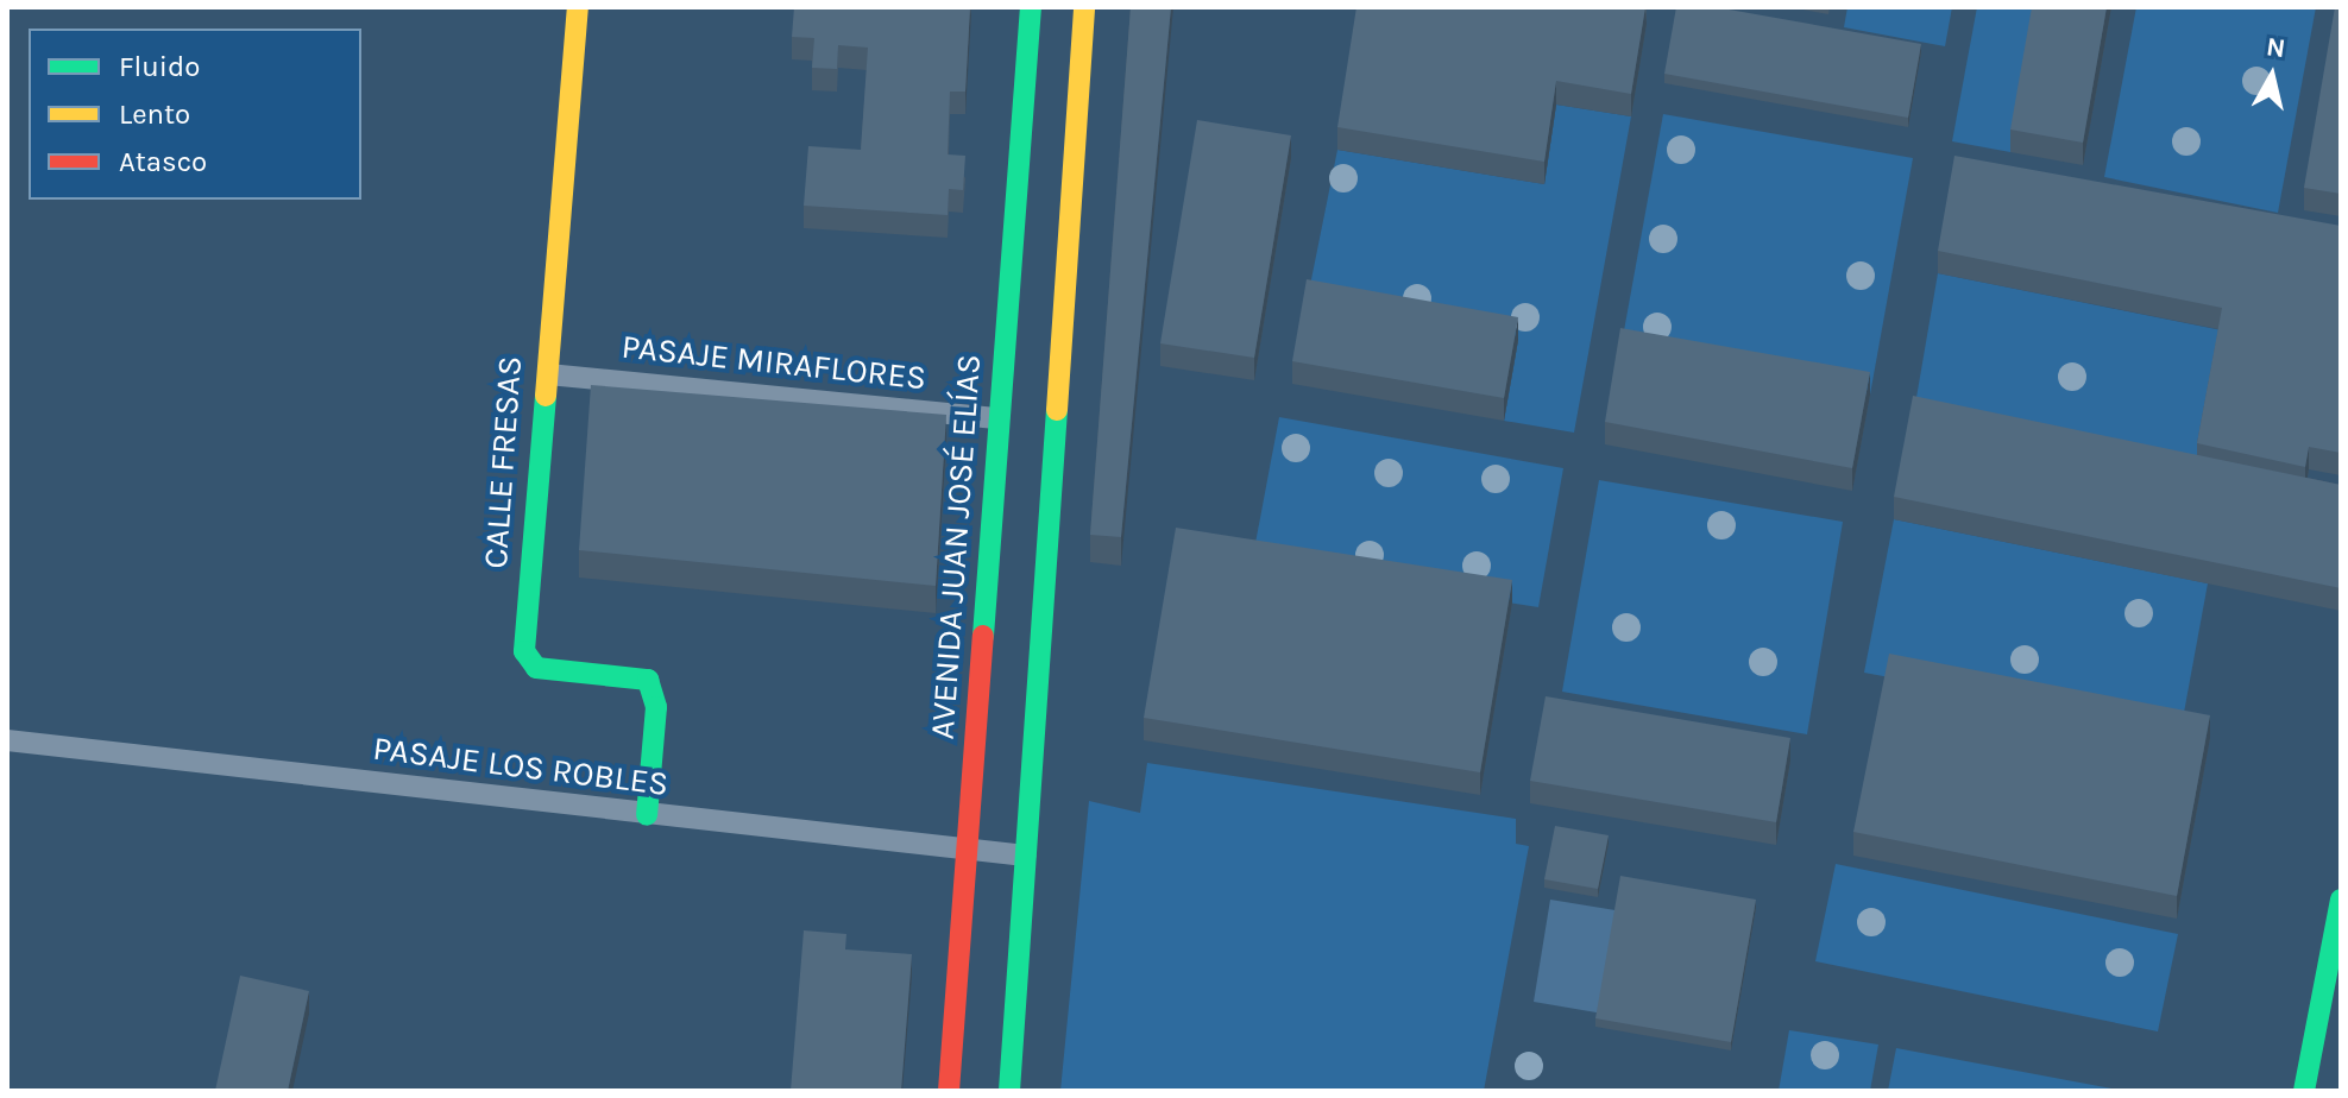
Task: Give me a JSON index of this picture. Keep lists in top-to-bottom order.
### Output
{
  "streets": {
    "street": ["CALLE FRESAS", "AVENIDA JUAN JOSÉ ELÍAS"],
    "lane": ["PASAJE MIRAFLORES", "PASAJE LOS ROBLES"]
  },
  "crossings": [
    ["PASAJE MIRAFLORES", "CALLE FRESAS"],
    ["PASAJE MIRAFLORES", "AVENIDA JUAN JOSÉ ELÍAS"],
    ["CALLE FRESAS", "PASAJE LOS ROBLES"],
    ["AVENIDA JUAN JOSÉ ELÍAS", "PASAJE LOS ROBLES"]
  ],
  "legend": ["Fluido", "Lento", "Atasco"],
  "north": "top"
}
